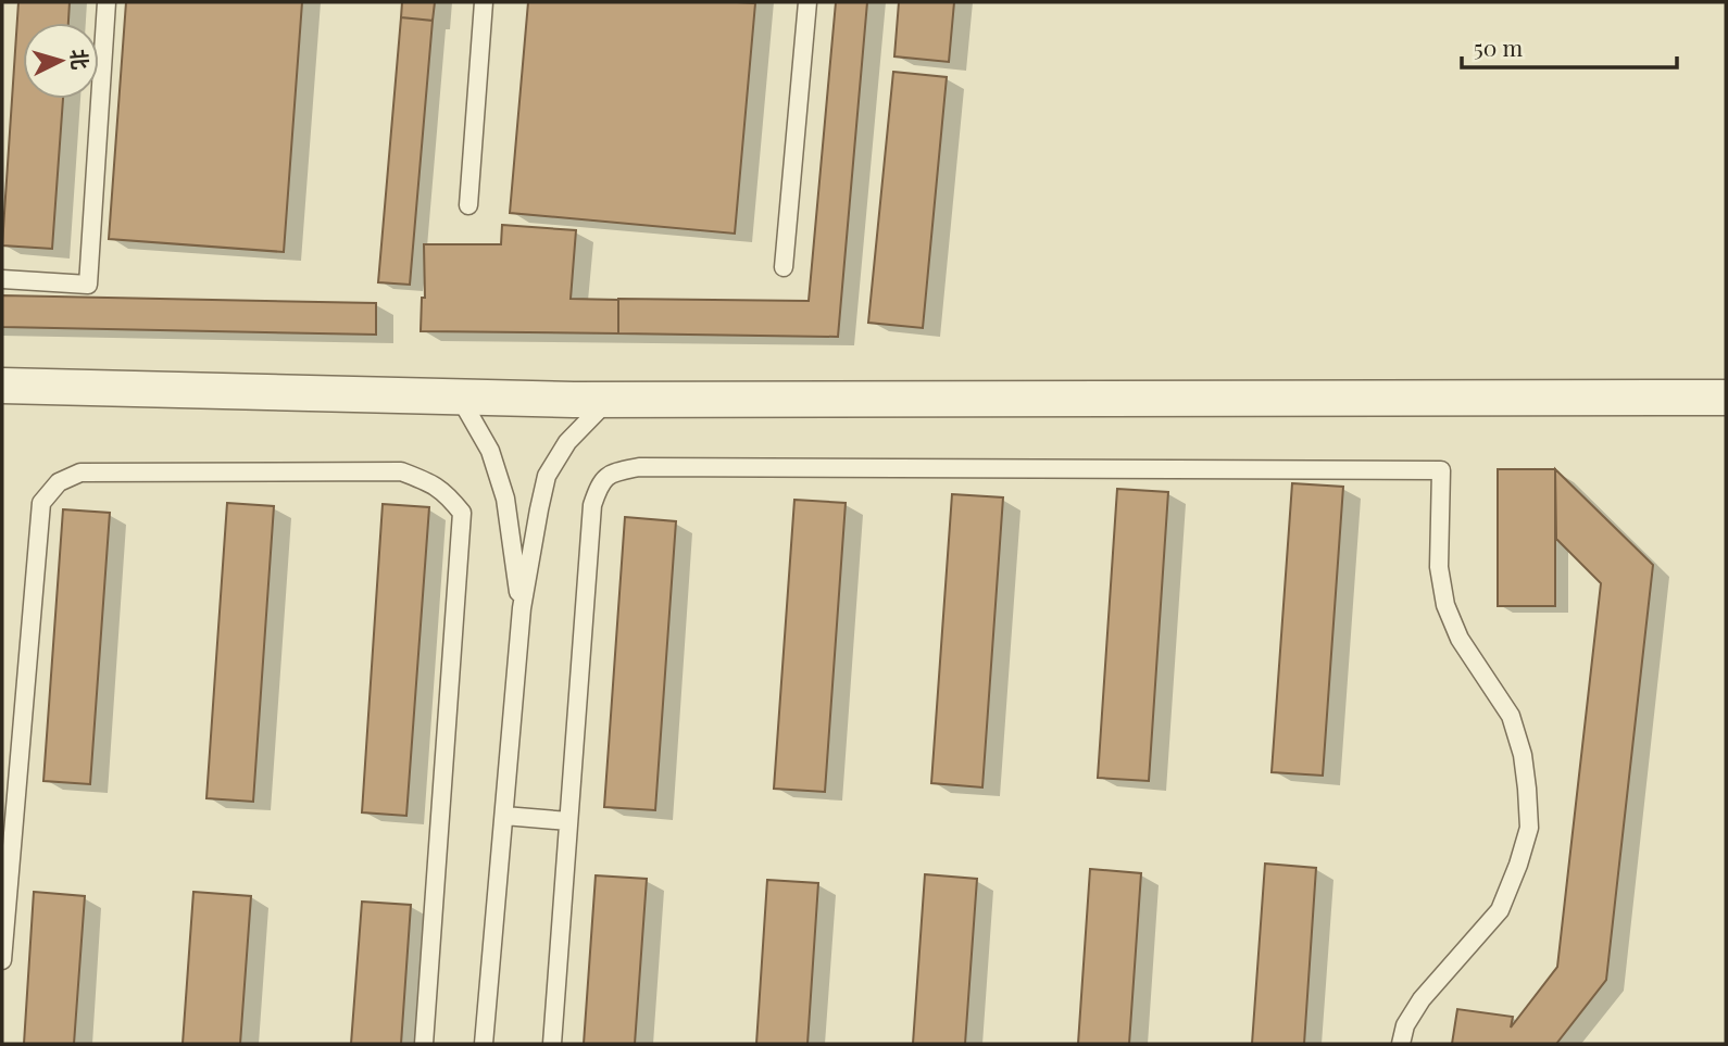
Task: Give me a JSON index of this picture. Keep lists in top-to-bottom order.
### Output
{
  "scale_bar": "50 m",
  "north": "right"
}
